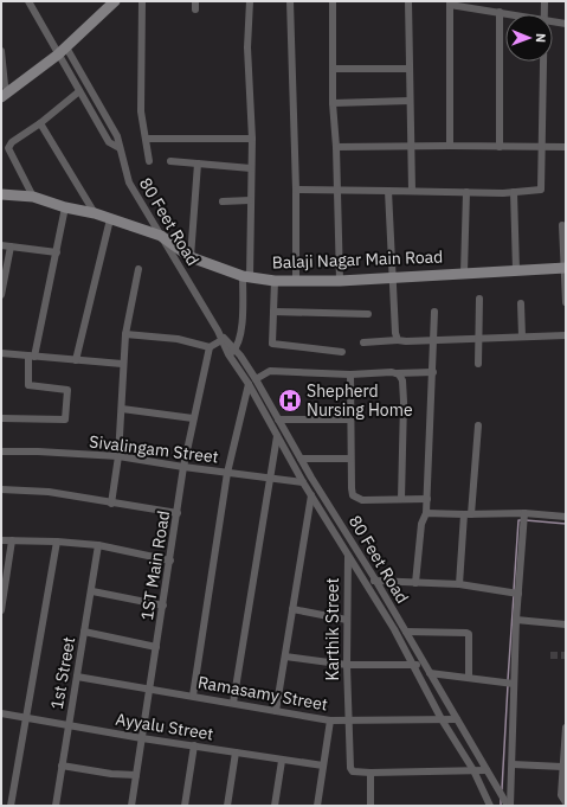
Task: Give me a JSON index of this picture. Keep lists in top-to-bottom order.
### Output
{
  "streets": {
    "main road": ["Balaji Nagar Main Road"],
    "street": [
      "80 Feet Road",
      "Sivalingam Street",
      "1ST Main Road",
      "Karthik Street",
      "1st Street",
      "Ramasamy Street",
      "Ayyalu Street"
    ]
  },
  "crossings": [
    ["80 Feet Road", "Balaji Nagar Main Road"],
    ["80 Feet Road", "Sivalingam Street"],
    ["80 Feet Road", "Karthik Street"],
    ["80 Feet Road", "Ramasamy Street"],
    ["Sivalingam Street", "1ST Main Road"],
    ["1ST Main Road", "Ramasamy Street"],
    ["1ST Main Road", "Ayyalu Street"],
    ["Karthik Street", "Ramasamy Street"],
    ["1st Street", "Ramasamy Street"],
    ["1st Street", "Ayyalu Street"]
  ],
  "places": {
    "hospital": ["Shepherd Nursing Home"]
  },
  "north": "right"
}
